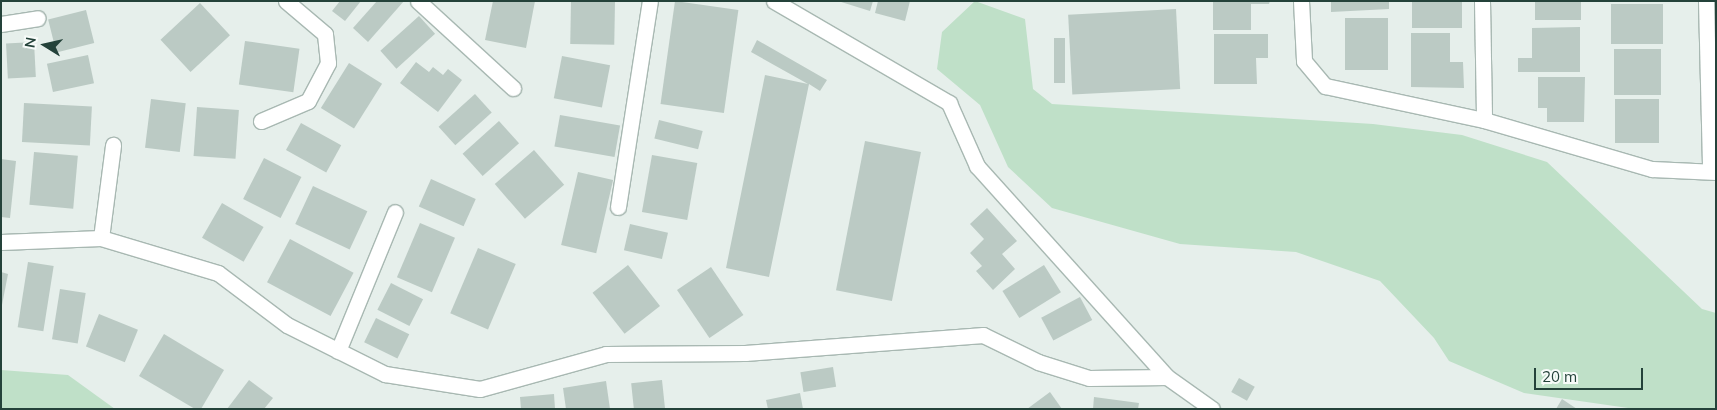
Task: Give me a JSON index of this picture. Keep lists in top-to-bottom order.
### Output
{
  "scale_bar": "20 m",
  "north": "left"
}
